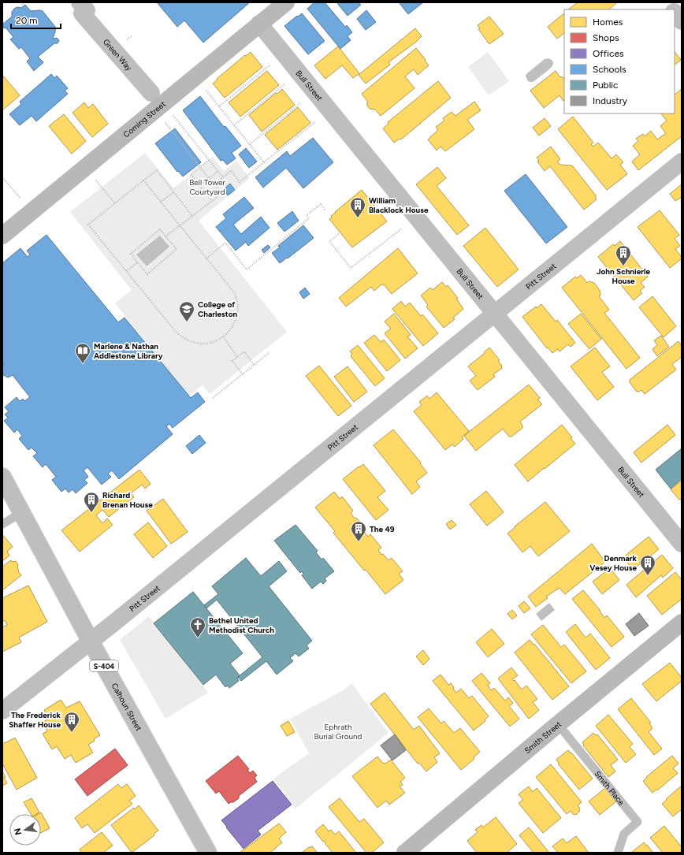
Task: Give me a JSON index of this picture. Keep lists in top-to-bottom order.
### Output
{
  "streets": {
    "street": [
      "Green Way",
      "Bull Street",
      "Coming Street",
      "Pitt Street",
      "S-404",
      "Calhoun Street",
      "Smith Street"
    ],
    "lane": ["Smith Place"]
  },
  "crossings": [
    ["Bull Street", "Coming Street"],
    ["Bull Street", "Pitt Street"],
    ["Pitt Street", "Calhoun Street"],
    ["Smith Street", "Smith Place"]
  ],
  "parks": ["Bell Tower Courtyard", "Ephrath Burial Ground"],
  "places": {
    "building": [
      "William Blacklock House",
      "John Schnierle House",
      "Richard Brenan House",
      "The 49",
      "Denmark Vesey House",
      "The Frederick Shaffer House"
    ],
    "school or university": ["College of Charleston"],
    "library": ["Marlene & Nathan Addlestone Library"],
    "church": ["Bethel United Methodist Church"]
  },
  "legend": [
    "Homes",
    "Shops",
    "Offices",
    "Schools",
    "Public",
    "Industry"
  ],
  "scale_bar": "20 m",
  "north": "left"
}
